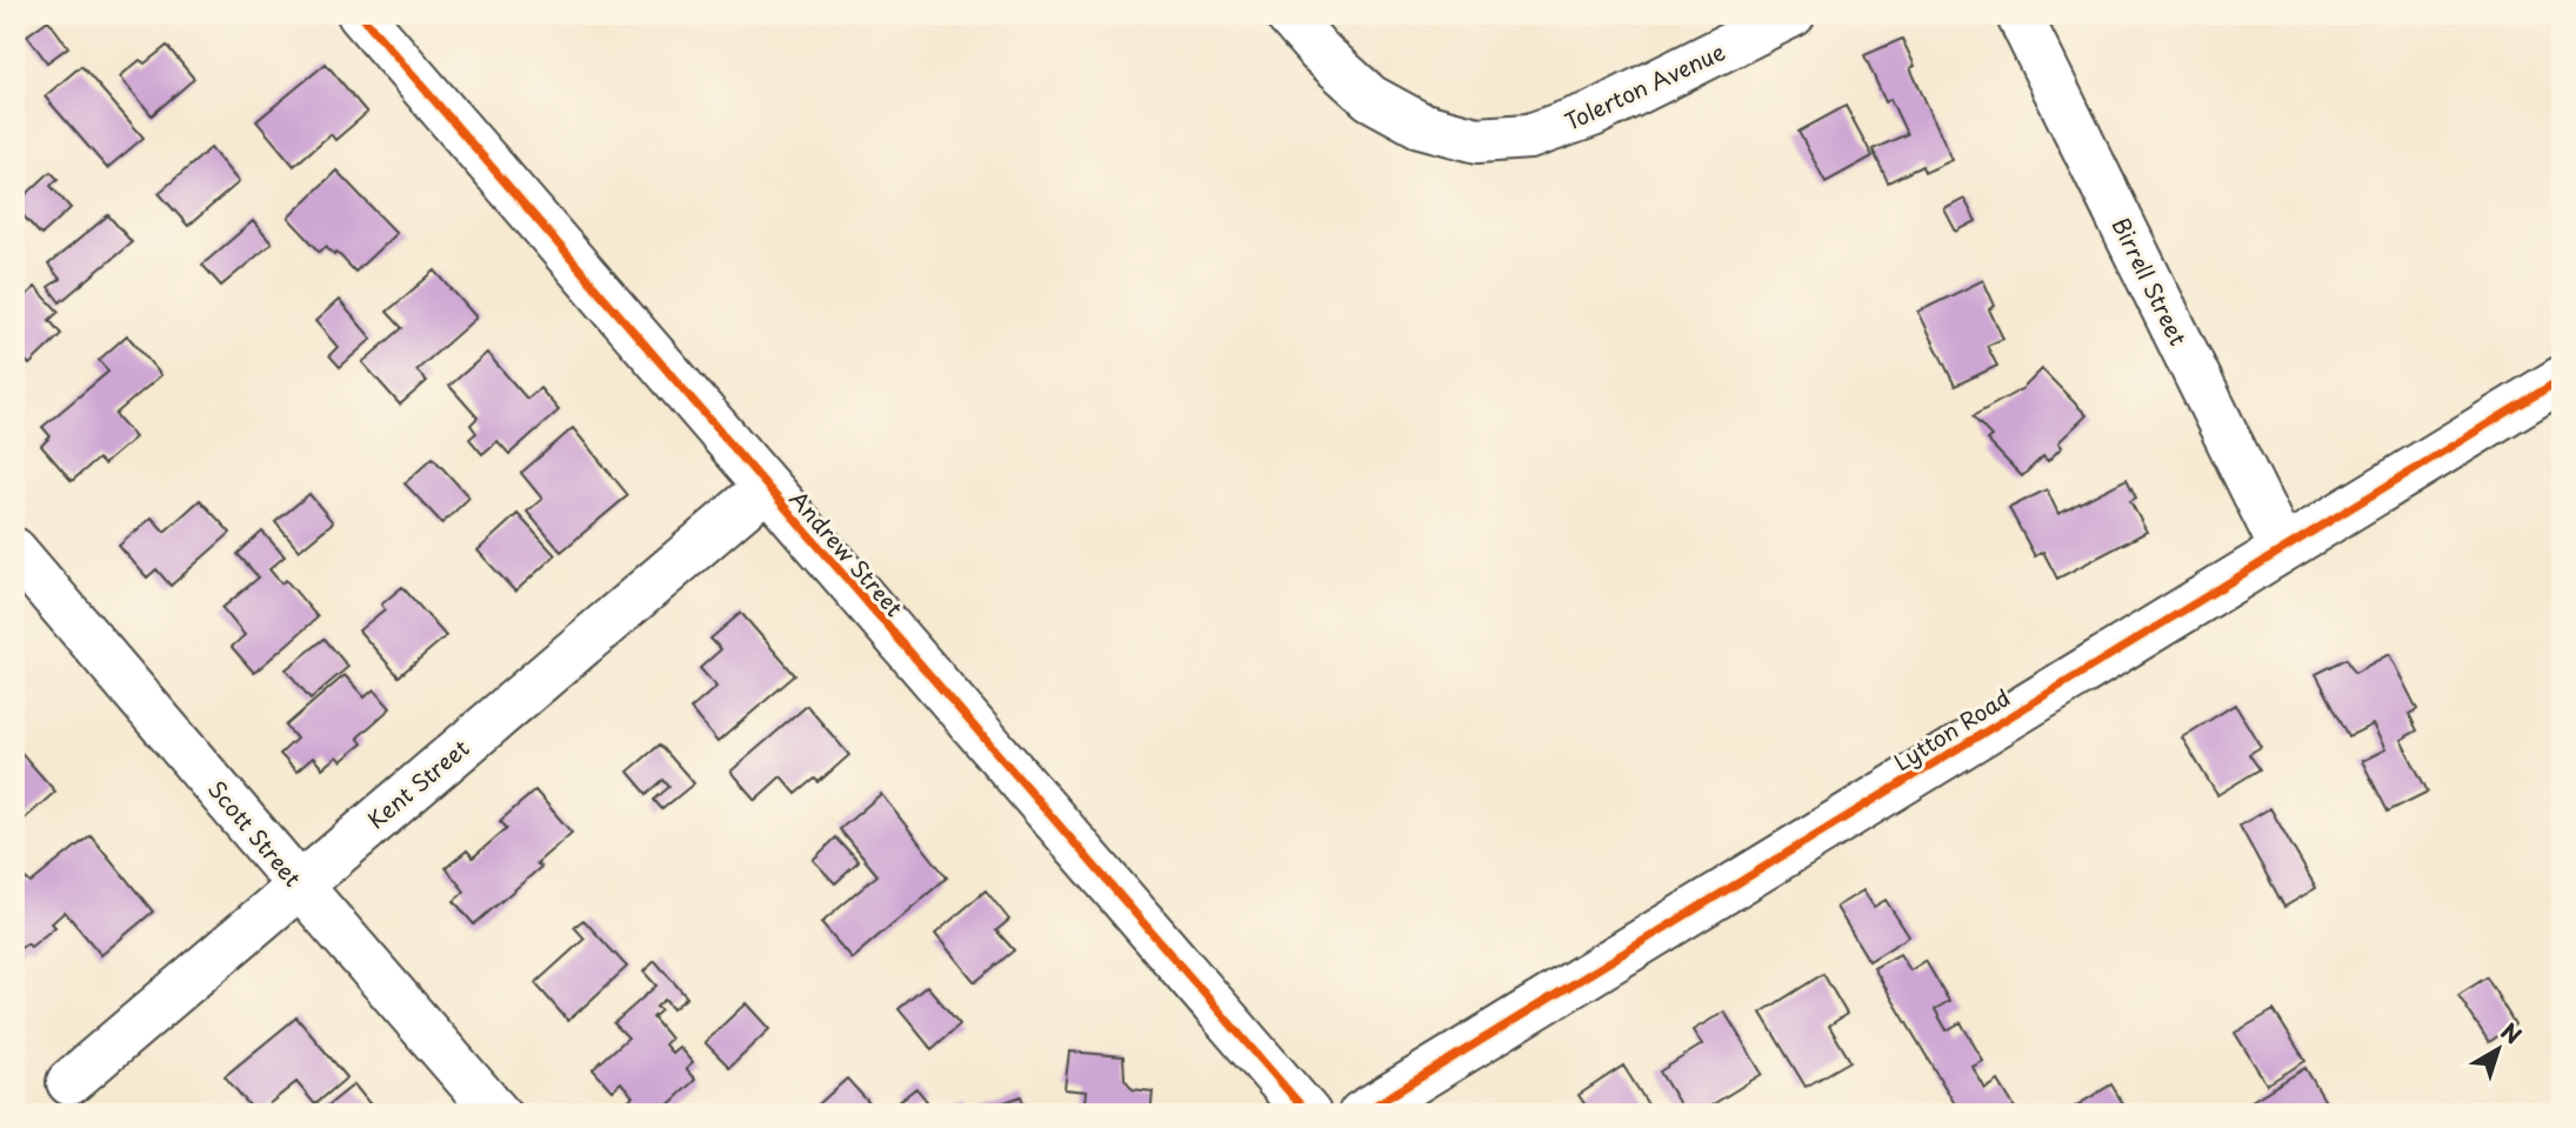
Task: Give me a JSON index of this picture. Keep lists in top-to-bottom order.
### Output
{
  "streets": {
    "street": [
      "Tolerton Avenue",
      "Birrell Street",
      "Andrew Street",
      "Lytton Road",
      "Kent Street",
      "Scott Street"
    ]
  },
  "crossings": [
    ["Birrell Street", "Lytton Road"],
    ["Andrew Street", "Kent Street"],
    ["Kent Street", "Scott Street"]
  ],
  "north": "top right"
}
